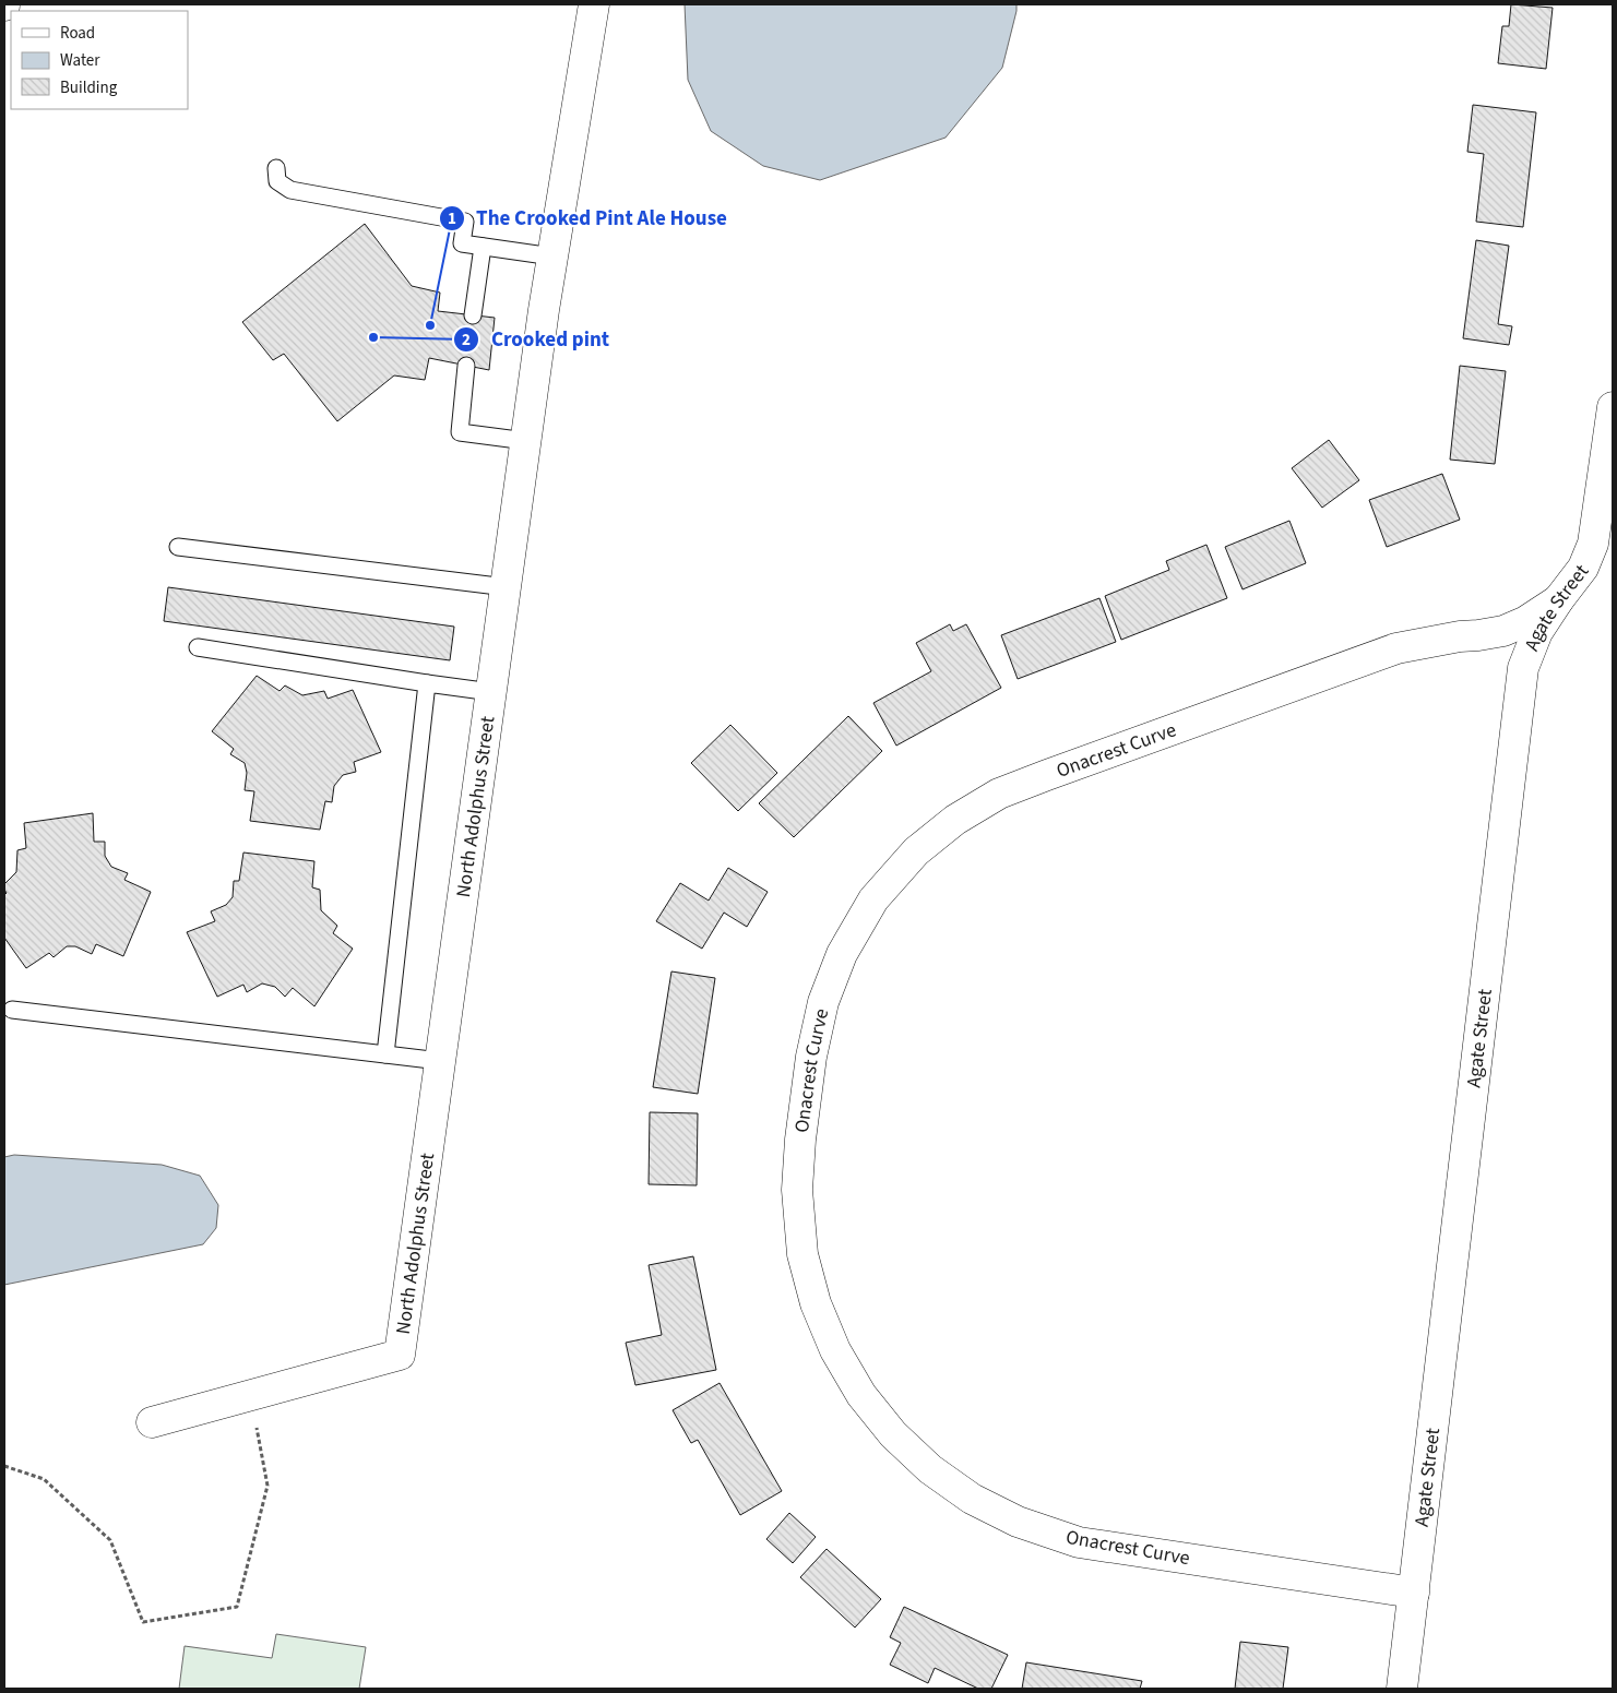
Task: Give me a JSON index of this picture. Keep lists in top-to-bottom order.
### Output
{
  "streets": {
    "street": ["Agate Street", "Onacrest Curve", "North Adolphus Street"]
  },
  "crossings": [
    ["Agate Street", "Onacrest Curve"]
  ],
  "places": ["The Crooked Pint Ale House", "Crooked pint"],
  "legend": ["Road", "Water", "Building"]
}
